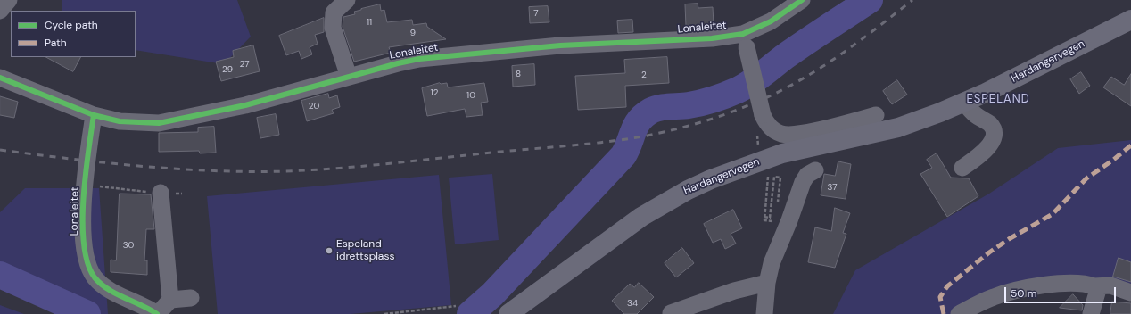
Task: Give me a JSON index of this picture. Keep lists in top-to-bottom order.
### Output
{
  "streets": {
    "main road": ["Hardangervegen"],
    "street": ["Lonaleitet"]
  },
  "districts": ["ESPELAND"],
  "places": ["Espeland idrettsplass"],
  "house_numbers": [
    "7",
    "11",
    "9",
    "27",
    "29",
    "8",
    "2",
    "12",
    "10",
    "20",
    "37",
    "30",
    "34"
  ],
  "legend": ["Cycle path", "Path"],
  "scale_bar": "50 m"
}
